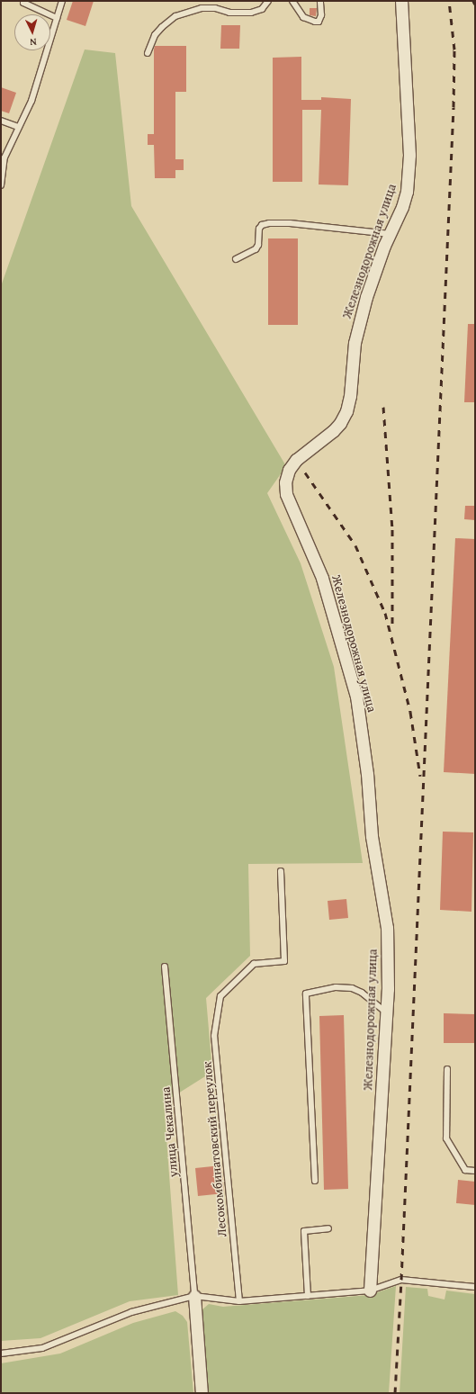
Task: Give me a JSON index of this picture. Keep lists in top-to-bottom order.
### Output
{
  "streets": {
    "street": ["Железнодорожная улица"],
    "lane": ["улица Чекалина", "Лесокомбинатовский переулок"]
  },
  "north": "bottom"
}
